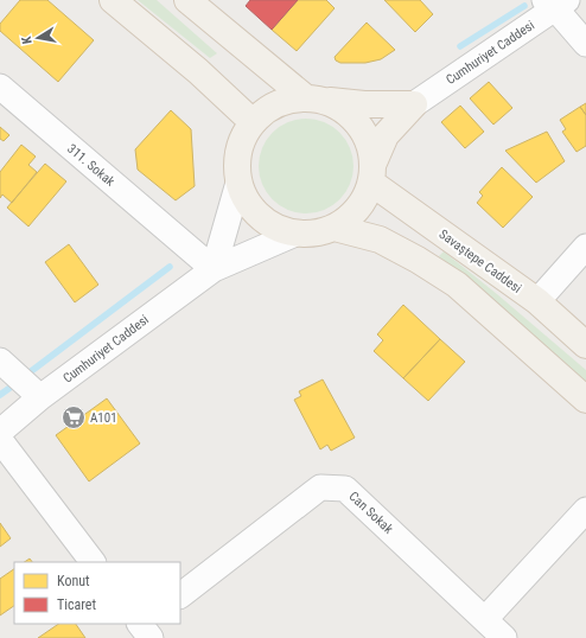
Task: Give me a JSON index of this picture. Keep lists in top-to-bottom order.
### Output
{
  "streets": {
    "main road": ["Savaştepe Caddesi"],
    "street": ["Cumhuriyet Caddesi", "311. Sokak", "Can Sokak"]
  },
  "crossings": [
    ["Cumhuriyet Caddesi", "311. Sokak"],
    ["Cumhuriyet Caddesi", "Savaştepe Caddesi"]
  ],
  "places": {
    "supermarket": ["A101"]
  },
  "legend": ["Konut", "Ticaret"],
  "north": "left"
}
